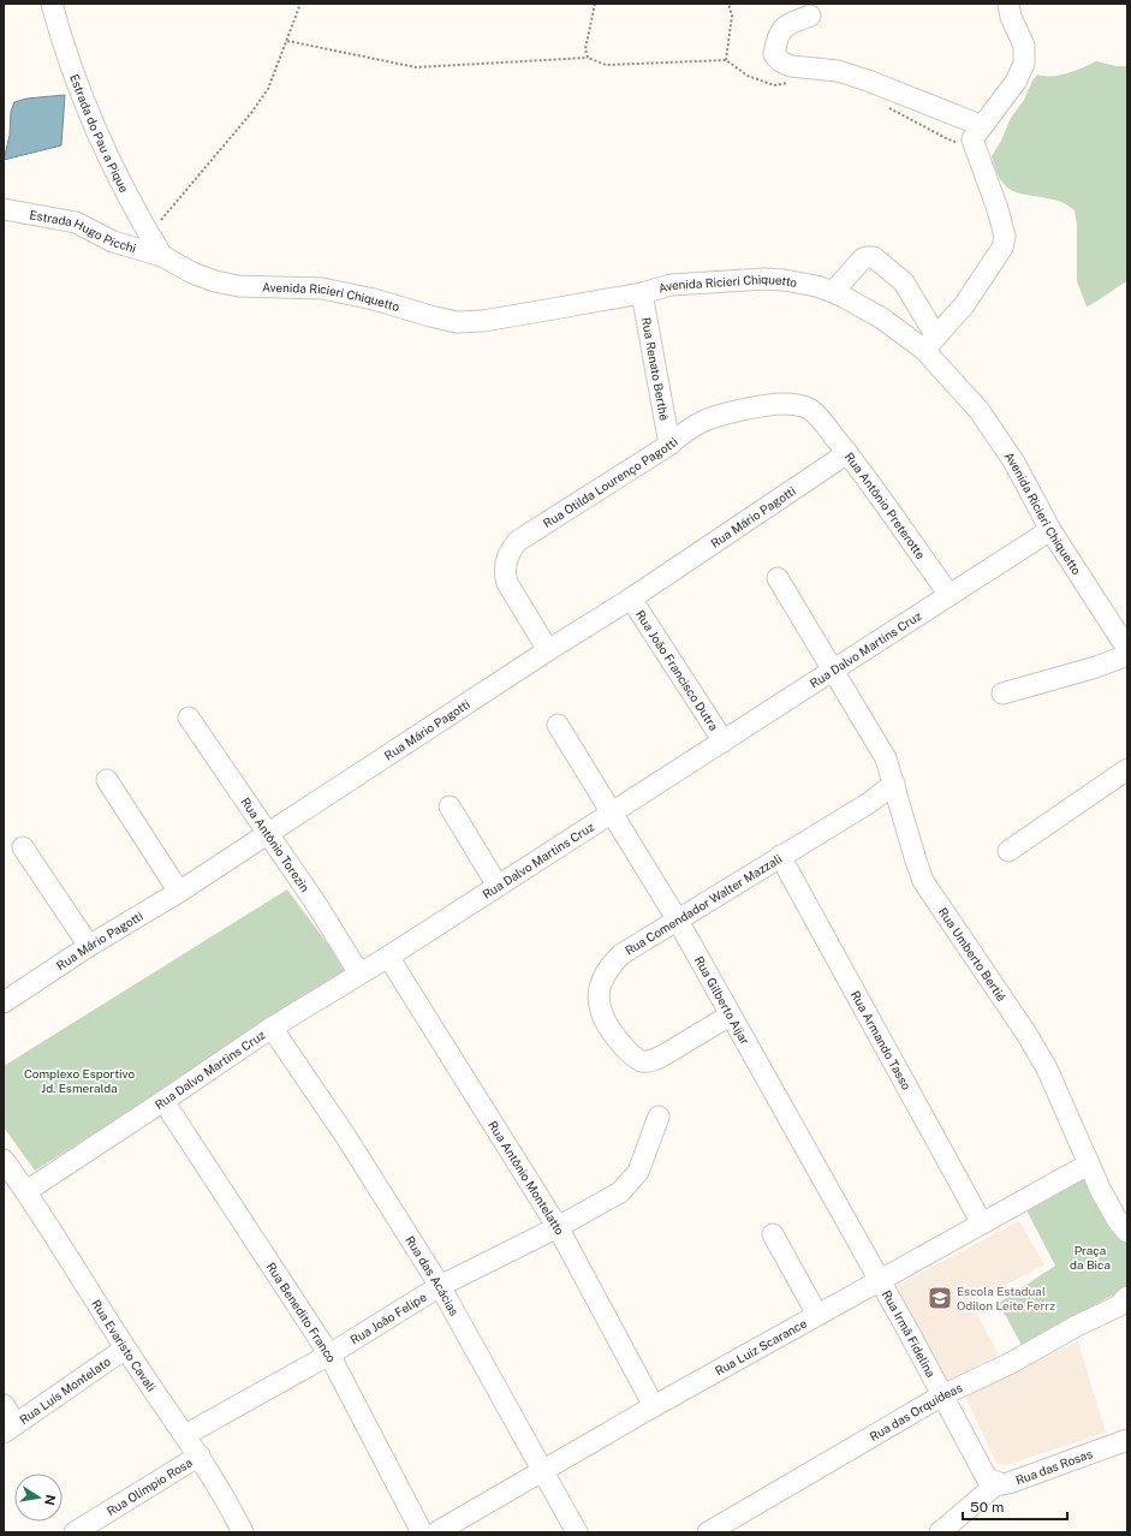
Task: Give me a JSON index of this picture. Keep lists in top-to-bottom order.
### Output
{
  "streets": {
    "street": [
      "Estrada do Pau a Pique",
      "Estrada Hugo Picchi",
      "Avenida Ricieri Chiquetto",
      "Rua Renato Berthê",
      "Rua Otilda Lourenço Pagotti",
      "Rua Antônio Preterotte",
      "Rua Mário Pagotti",
      "Rua Dalvo Martins Cruz",
      "Rua João Francisco Dutra",
      "Rua Antônio Torezin",
      "Rua Comendador Walter Mazzali",
      "Rua Umberto Bertié",
      "Rua Gilberto Aijar",
      "Rua Armando Tasso",
      "Rua Antônio Montelatto",
      "Rua das Acácias",
      "Rua Benedito Franco",
      "Rua João Felipe",
      "Rua Irmã Fidelina",
      "Rua Evaristo Cavali",
      "Rua Luiz Scarance",
      "Rua Luís Montelato",
      "Rua das Orquídeas",
      "Rua das Rosas",
      "Rua Olímpio Rosa"
    ]
  },
  "crossings": [
    ["Estrada do Pau a Pique", "Estrada Hugo Picchi"],
    ["Estrada do Pau a Pique", "Avenida Ricieri Chiquetto"],
    ["Estrada Hugo Picchi", "Avenida Ricieri Chiquetto"],
    ["Avenida Ricieri Chiquetto", "Rua Renato Berthê"],
    ["Avenida Ricieri Chiquetto", "Rua Dalvo Martins Cruz"],
    ["Rua Renato Berthê", "Rua Otilda Lourenço Pagotti"],
    ["Rua Otilda Lourenço Pagotti", "Rua Antônio Preterotte"],
    ["Rua Otilda Lourenço Pagotti", "Rua Mário Pagotti"],
    ["Rua Antônio Preterotte", "Rua Mário Pagotti"],
    ["Rua Antônio Preterotte", "Rua Dalvo Martins Cruz"],
    ["Rua Mário Pagotti", "Rua João Francisco Dutra"],
    ["Rua Mário Pagotti", "Rua Antônio Torezin"],
    ["Rua Dalvo Martins Cruz", "Rua João Francisco Dutra"],
    ["Rua Dalvo Martins Cruz", "Rua Antônio Torezin"],
    ["Rua Dalvo Martins Cruz", "Rua Umberto Bertié"],
    ["Rua Dalvo Martins Cruz", "Rua Gilberto Aijar"],
    ["Rua Dalvo Martins Cruz", "Rua Antônio Montelatto"],
    ["Rua Dalvo Martins Cruz", "Rua das Acácias"],
    ["Rua Dalvo Martins Cruz", "Rua Benedito Franco"],
    ["Rua Dalvo Martins Cruz", "Rua Evaristo Cavali"],
    ["Rua Comendador Walter Mazzali", "Rua Umberto Bertié"],
    ["Rua Comendador Walter Mazzali", "Rua Gilberto Aijar"],
    ["Rua Comendador Walter Mazzali", "Rua Armando Tasso"],
    ["Rua Umberto Bertié", "Rua Luiz Scarance"],
    ["Rua Gilberto Aijar", "Rua Irmã Fidelina"],
    ["Rua Gilberto Aijar", "Rua Luiz Scarance"],
    ["Rua Armando Tasso", "Rua Luiz Scarance"],
    ["Rua Antônio Montelatto", "Rua João Felipe"],
    ["Rua Antônio Montelatto", "Rua Luiz Scarance"],
    ["Rua das Acácias", "Rua João Felipe"],
    ["Rua das Acácias", "Rua Luiz Scarance"],
    ["Rua Benedito Franco", "Rua João Felipe"],
    ["Rua João Felipe", "Rua Evaristo Cavali"],
    ["Rua Irmã Fidelina", "Rua Luiz Scarance"],
    ["Rua Irmã Fidelina", "Rua das Orquídeas"],
    ["Rua Irmã Fidelina", "Rua das Rosas"],
    ["Rua Evaristo Cavali", "Rua Luís Montelato"],
    ["Rua Evaristo Cavali", "Rua Olímpio Rosa"]
  ],
  "parks": ["Complexo Esportivo Jd. Esmeralda", "Praça da Bica"],
  "places": {
    "school or university": ["Escola Estadual Odilon Leite Ferrz"]
  },
  "scale_bar": "50 m",
  "north": "right"
}
